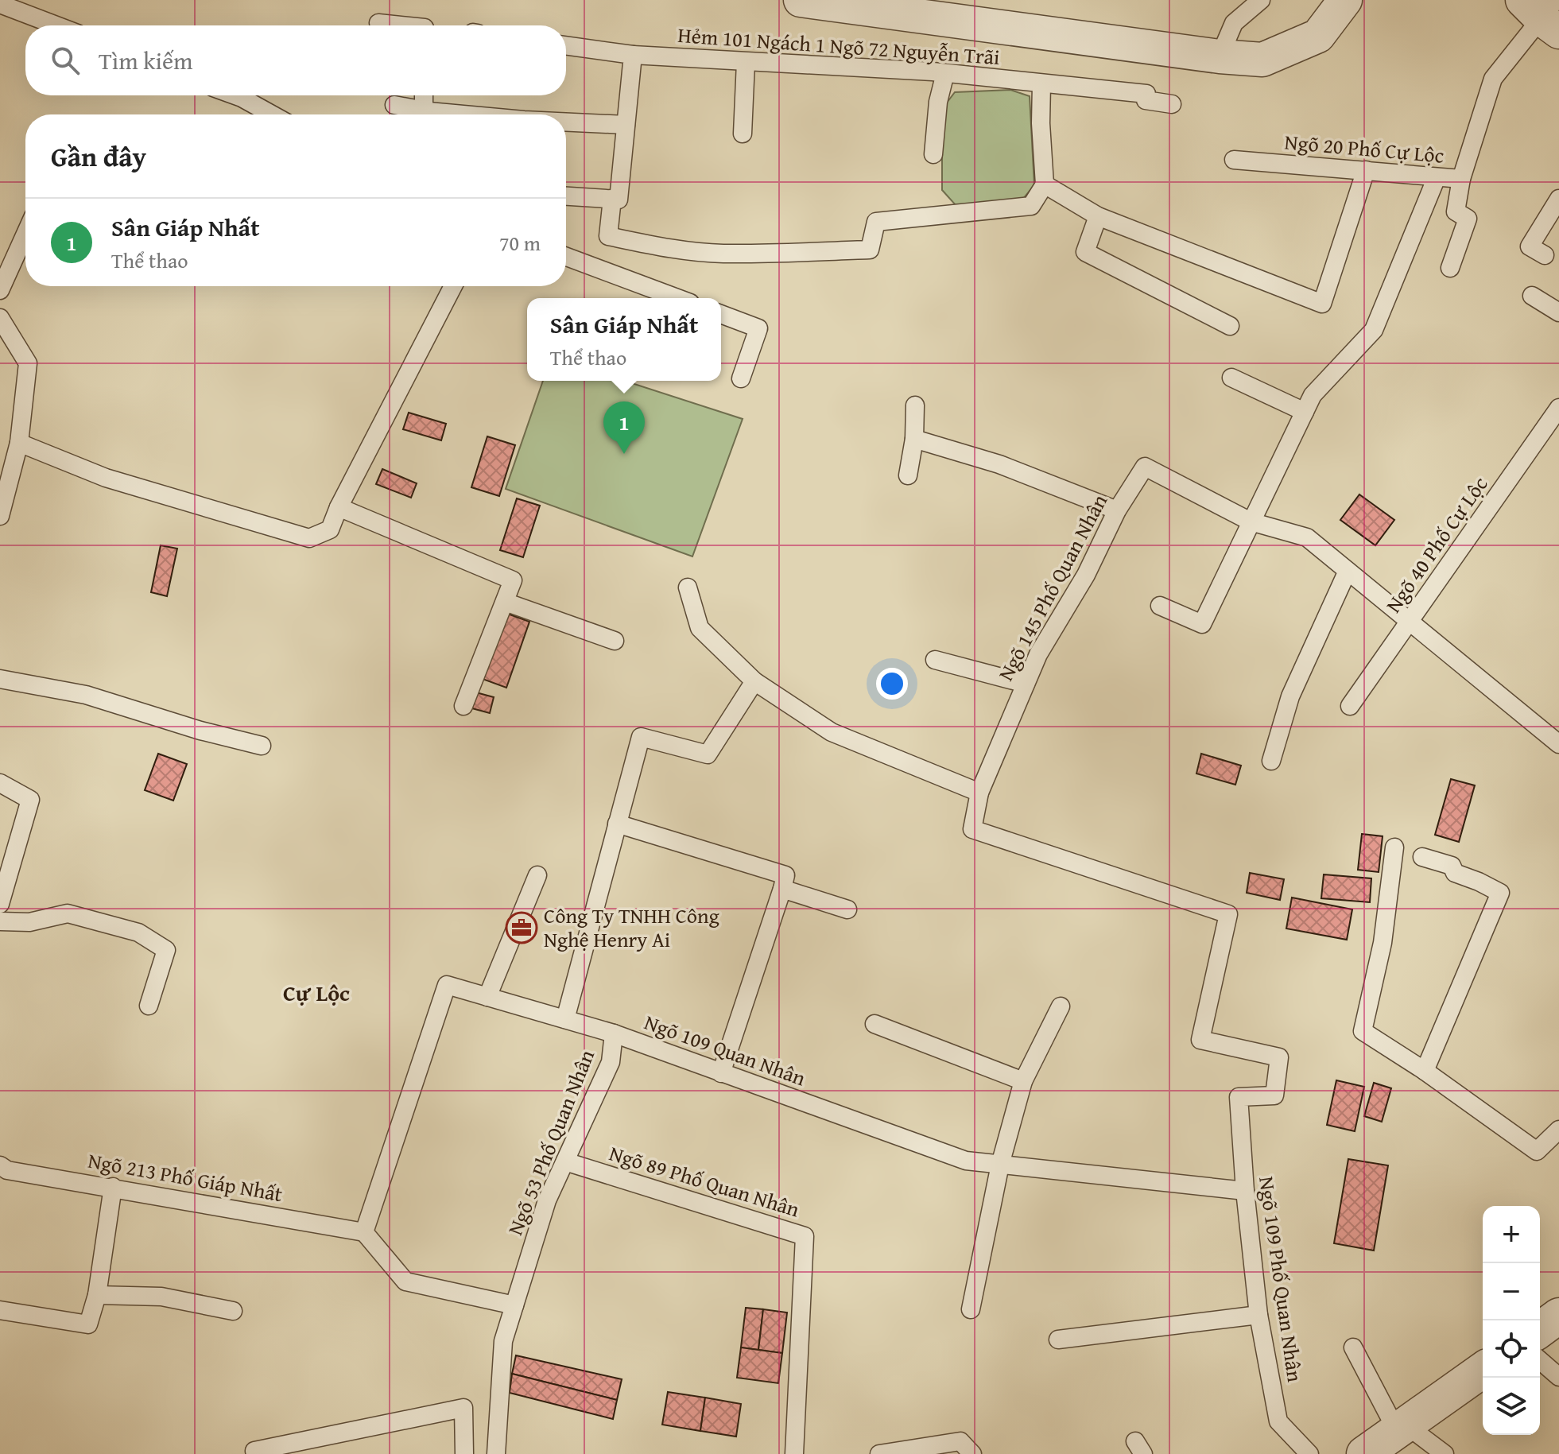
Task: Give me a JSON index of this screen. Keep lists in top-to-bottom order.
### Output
{
  "streets": {
    "lane": [
      "Hẻm 101 Ngách 1 Ngõ 72 Nguyễn Trãi",
      "Ngõ 20 Phố Cự Lộc",
      "Ngõ 40 Phố Cự Lộc",
      "Ngõ 145 Phố Quan Nhân",
      "Ngõ 109 Quan Nhân",
      "Ngõ 53 Phố Quan Nhân",
      "Ngõ 213 Phố Giáp Nhất",
      "Ngõ 89 Phố Quan Nhân",
      "Ngõ 109 Phố Quan Nhân"
    ]
  },
  "crossings": [
    ["Ngõ 145 Phố Quan Nhân", "Ngõ 109 Phố Quan Nhân"],
    ["Ngõ 109 Quan Nhân", "Ngõ 53 Phố Quan Nhân"],
    ["Ngõ 109 Quan Nhân", "Ngõ 213 Phố Giáp Nhất"],
    ["Ngõ 109 Quan Nhân", "Ngõ 109 Phố Quan Nhân"],
    ["Ngõ 53 Phố Quan Nhân", "Ngõ 89 Phố Quan Nhân"]
  ],
  "districts": ["Cự Lộc"],
  "places": {
    "office": ["Công Ty TNHH Công Nghệ Henry Ai"]
  },
  "page": {
    "search": "Tìm kiếm",
    "heading": "Gần đây",
    "list": [
      {
        "mark": "1",
        "name": "Sân Giáp Nhất",
        "note": "Thể thao",
        "value": "70 m"
      }
    ],
    "popup": ["Sân Giáp Nhất", "Thể thao"],
    "pins": "1",
    "map_buttons": ["+", "−"]
  }
}
